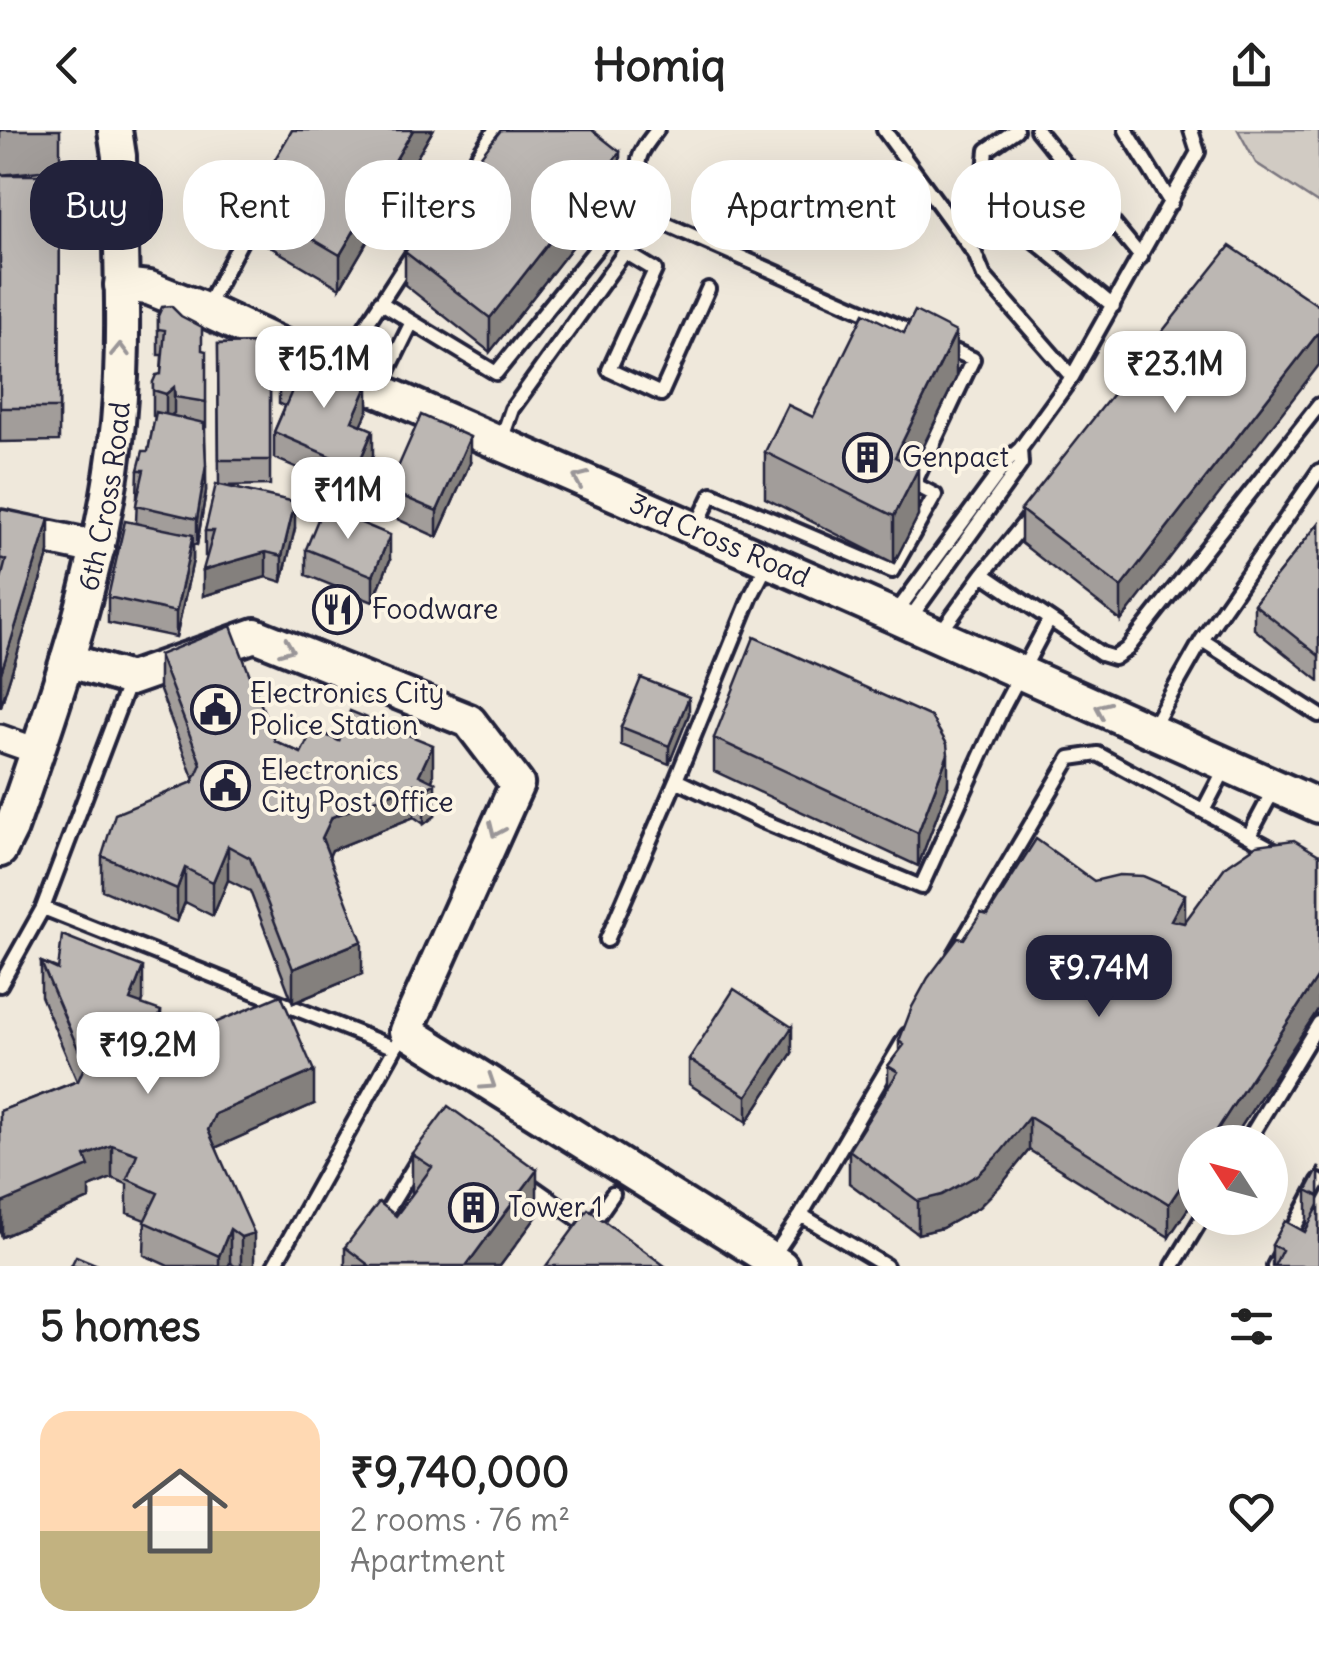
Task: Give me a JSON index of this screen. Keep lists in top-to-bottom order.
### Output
{
  "streets": {
    "street": ["6th Cross Road", "3rd Cross Road"]
  },
  "crossings": [
    ["6th Cross Road", "3rd Cross Road"]
  ],
  "one_way": ["6th Cross Road"],
  "places": {
    "building": ["Genpact", "Tower 1"],
    "restaurant": ["Foodware"],
    "public building": ["Electronics City Police Station", "Electronics City Post Office"]
  },
  "north": "top left",
  "page": {
    "header": "Homiq",
    "chip": [
      "Buy",
      "Rent",
      "Filters",
      "New",
      "Apartment",
      "House"
    ],
    "price": [
      "₹15.1M",
      "₹23.1M",
      "₹11M",
      "₹9.74M",
      "₹19.2M"
    ],
    "heading": "5 homes",
    "list": [
      {
        "name": "₹9,740,000",
        "note": "2 rooms · 76 m² · Apartment"
      }
    ]
  }
}
